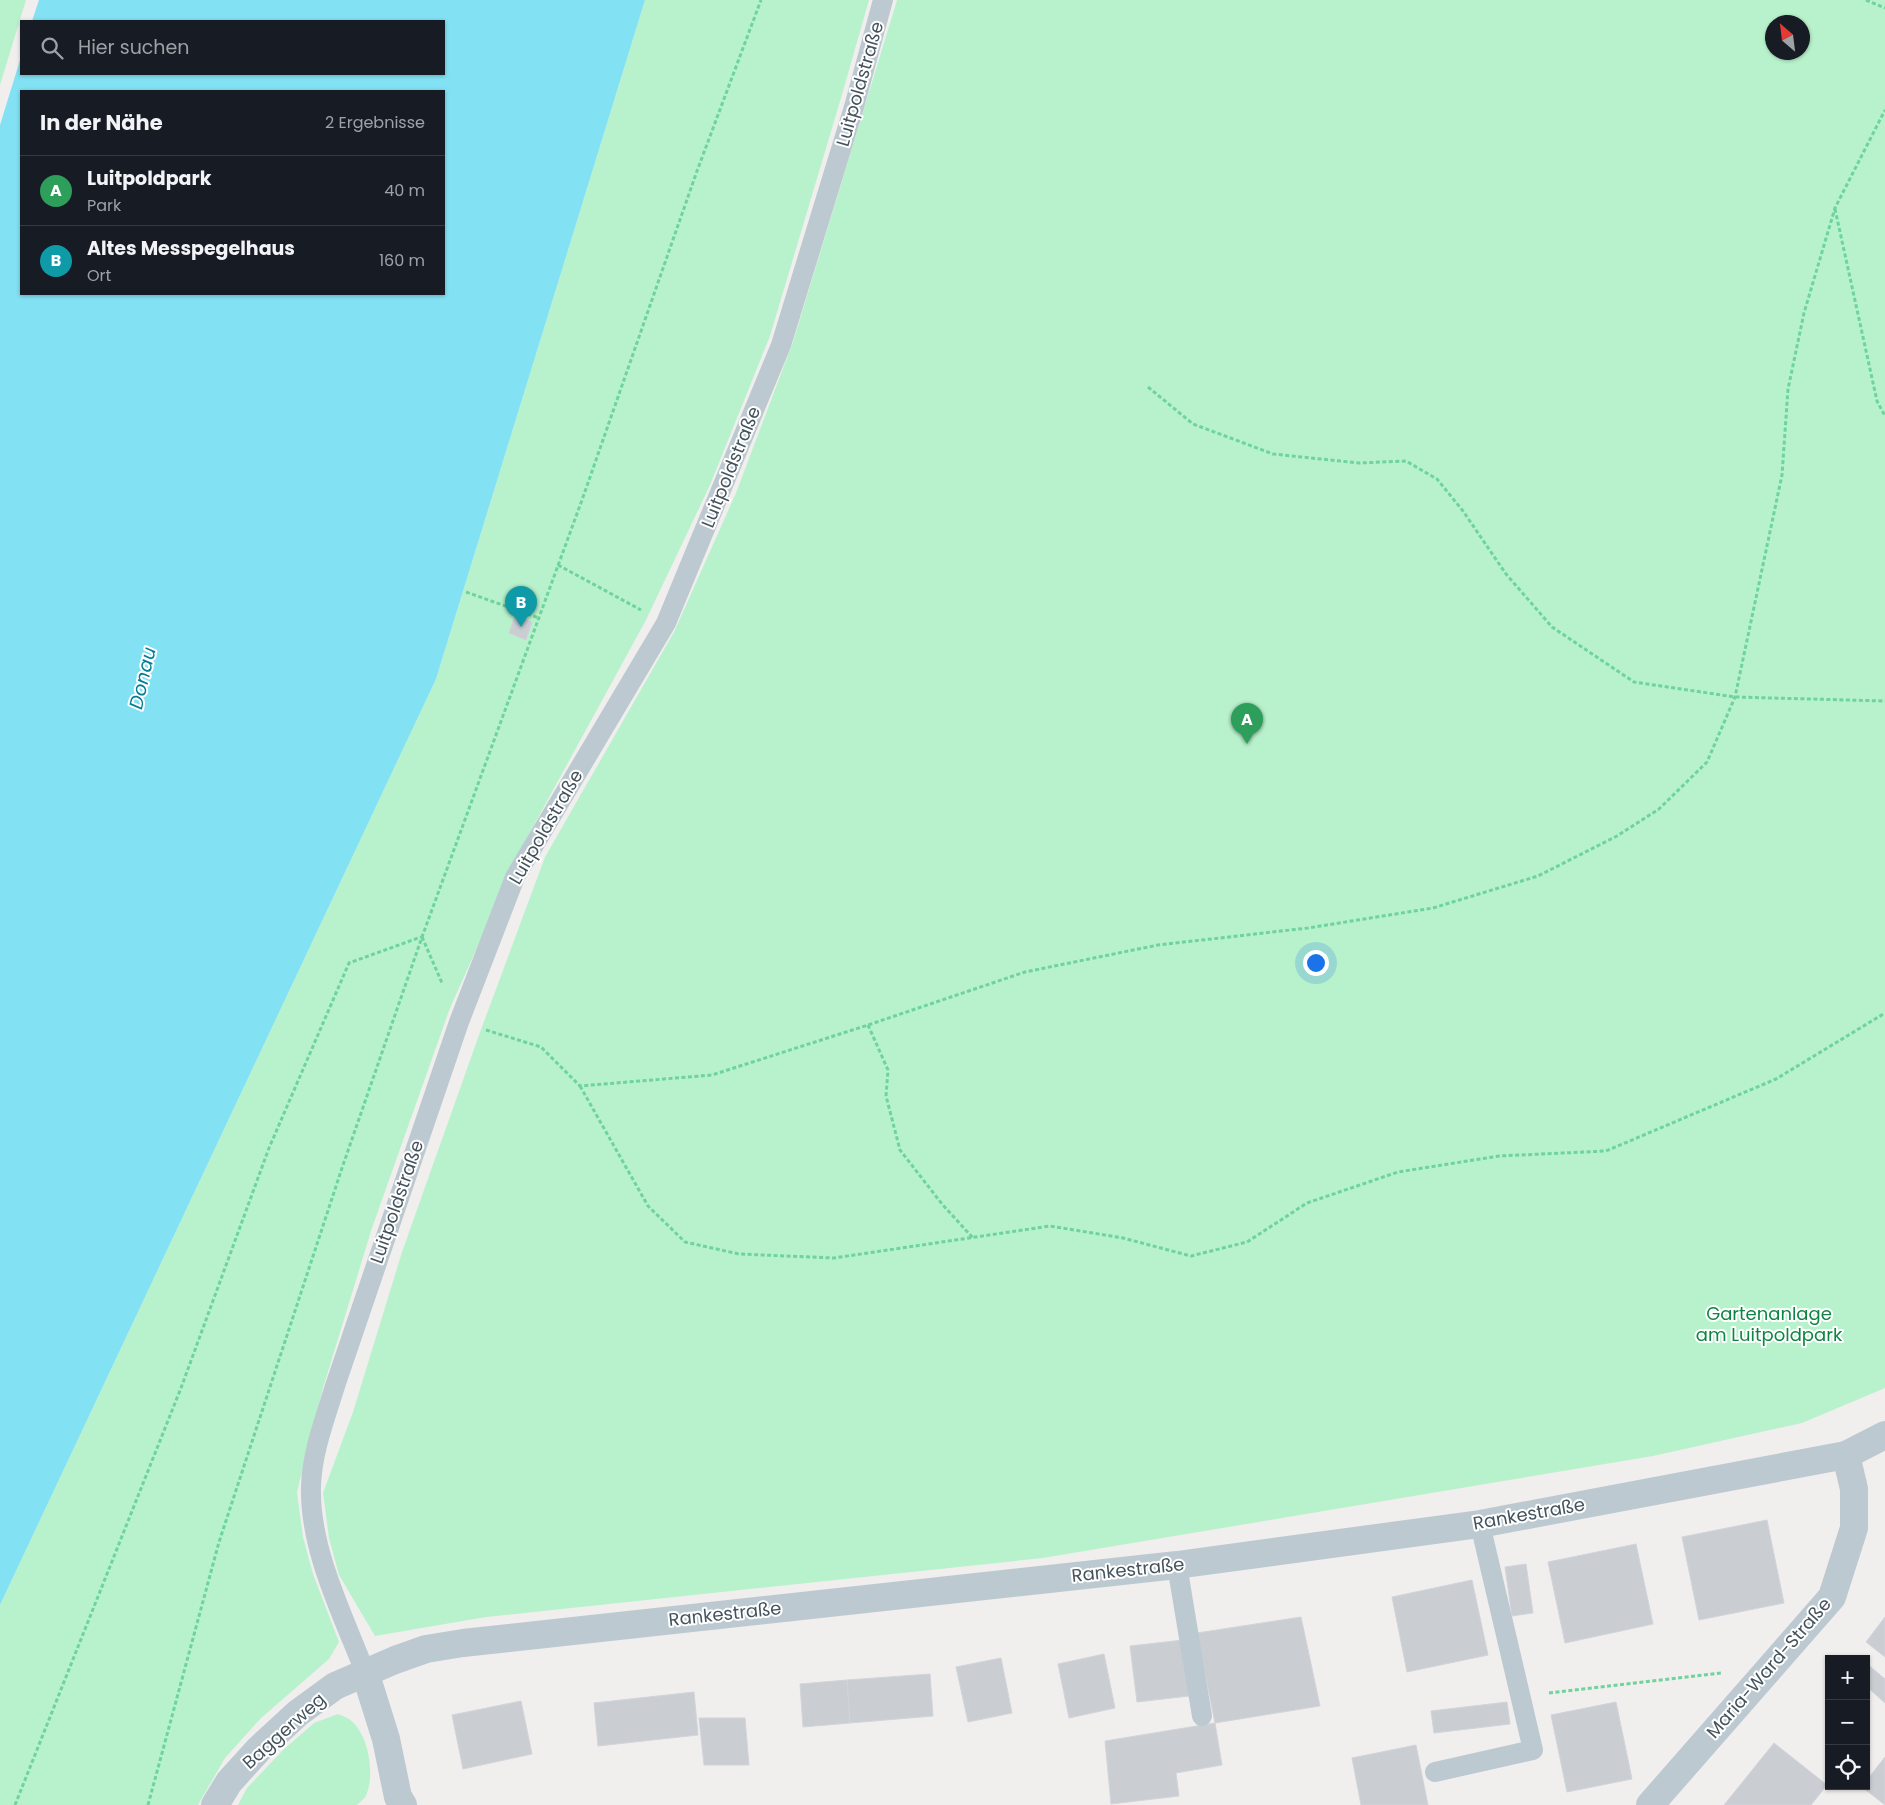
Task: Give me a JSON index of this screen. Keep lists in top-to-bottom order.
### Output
{
  "streets": {
    "street": ["Rankestraße", "Maria-Ward-Straße", "Baggerweg"],
    "lane": ["Luitpoldstraße"]
  },
  "crossings": [
    ["Luitpoldstraße", "Rankestraße"],
    ["Luitpoldstraße", "Baggerweg"],
    ["Rankestraße", "Maria-Ward-Straße"],
    ["Rankestraße", "Baggerweg"]
  ],
  "water": ["Donau"],
  "parks": ["Gartenanlage am Luitpoldpark"],
  "north": "top left",
  "page": {
    "search": "Hier suchen",
    "heading": ["In der Nähe", "2 Ergebnisse"],
    "list": [
      {
        "mark": "A",
        "name": "Luitpoldpark",
        "note": "Park",
        "value": "40 m"
      },
      {
        "mark": "B",
        "name": "Altes Messpegelhaus",
        "note": "Ort",
        "value": "160 m"
      }
    ],
    "pins": ["B", "A"],
    "map_buttons": ["+", "−"]
  }
}
